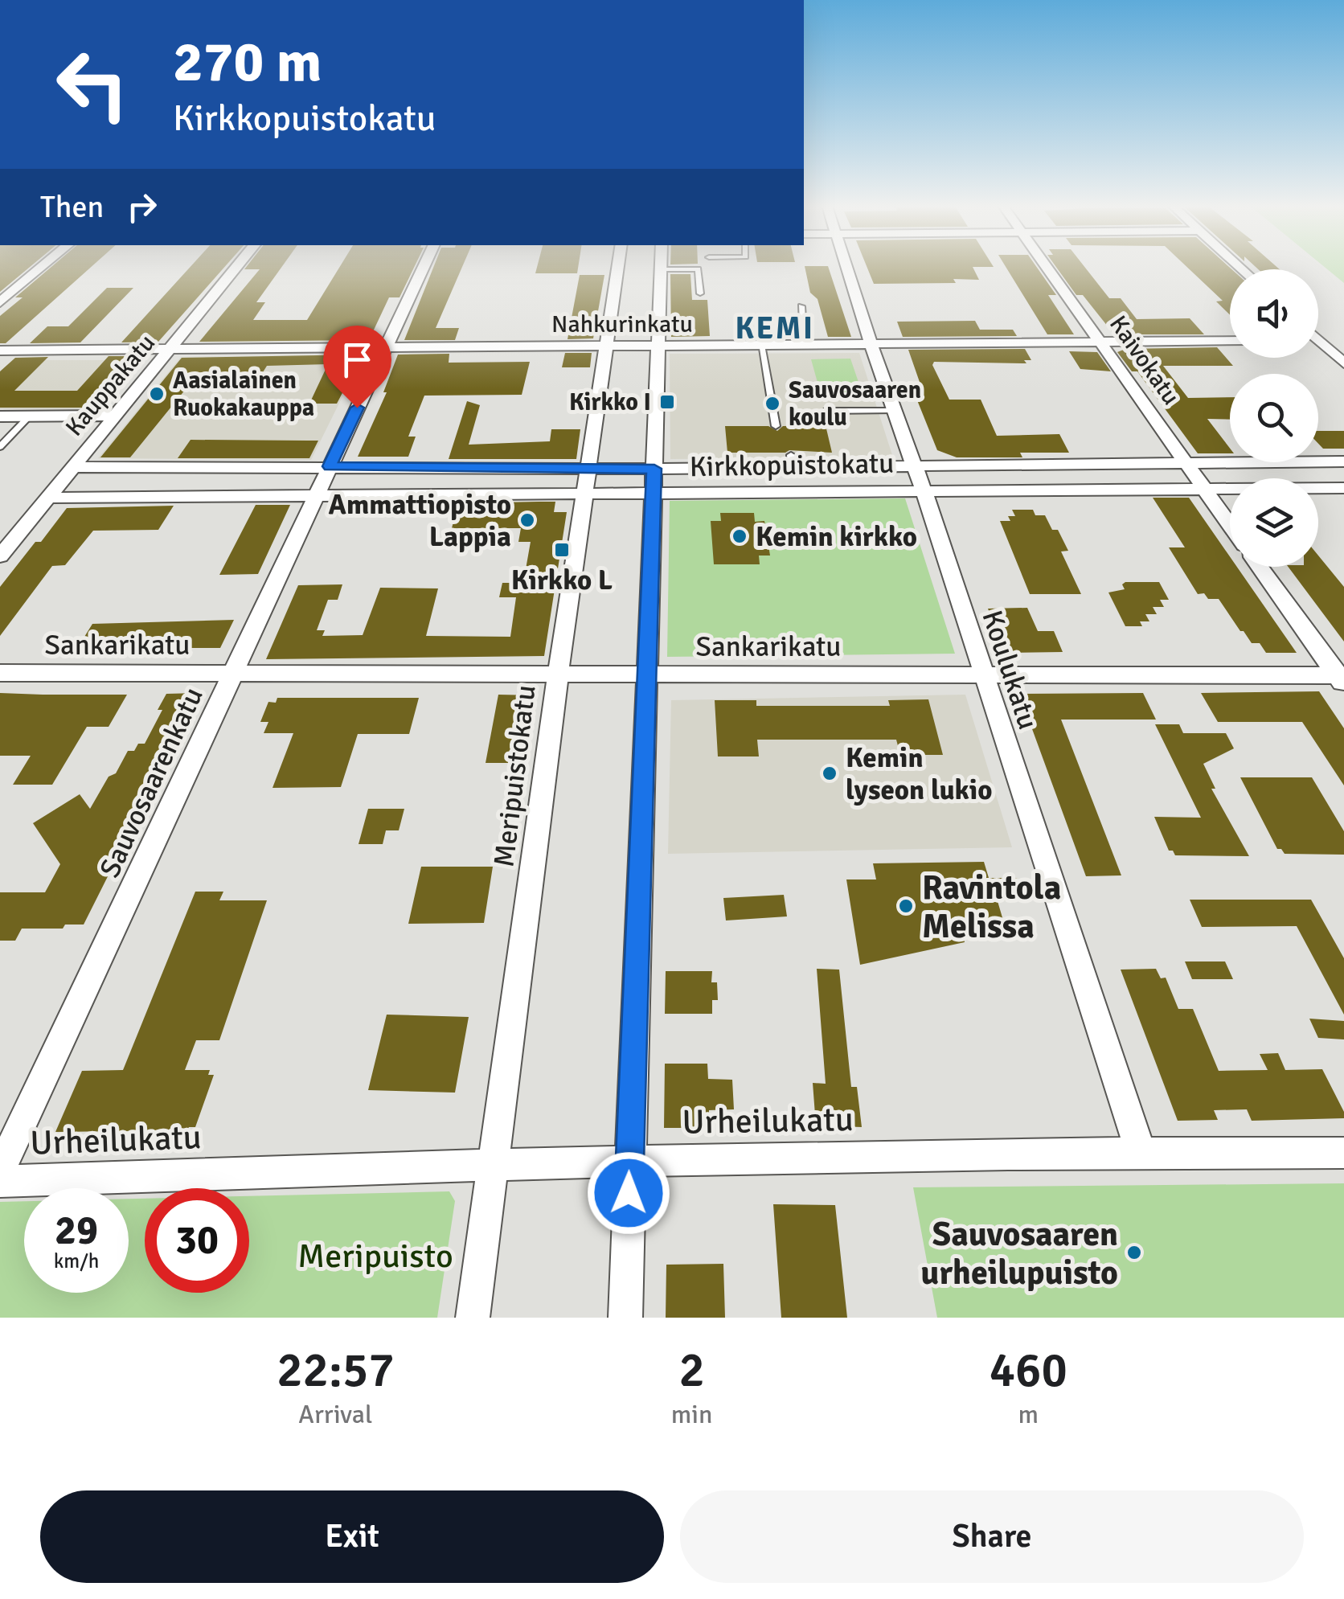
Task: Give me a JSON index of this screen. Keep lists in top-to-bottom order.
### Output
{
  "streets": {
    "street": [
      "Nahkurinkatu",
      "Kaivokatu",
      "Kauppakatu",
      "Kirkkopuistokatu",
      "Sankarikatu",
      "Koulukatu",
      "Meripuistokatu",
      "Sauvosaarenkatu",
      "Urheilukatu"
    ]
  },
  "crossings": [
    ["Nahkurinkatu", "Kaivokatu"],
    ["Nahkurinkatu", "Kauppakatu"],
    ["Nahkurinkatu", "Koulukatu"],
    ["Nahkurinkatu", "Meripuistokatu"],
    ["Nahkurinkatu", "Sauvosaarenkatu"],
    ["Kaivokatu", "Kirkkopuistokatu"],
    ["Kauppakatu", "Kirkkopuistokatu"],
    ["Kirkkopuistokatu", "Koulukatu"],
    ["Kirkkopuistokatu", "Meripuistokatu"],
    ["Kirkkopuistokatu", "Sauvosaarenkatu"],
    ["Sankarikatu", "Koulukatu"],
    ["Sankarikatu", "Meripuistokatu"],
    ["Sankarikatu", "Sauvosaarenkatu"],
    ["Koulukatu", "Urheilukatu"],
    ["Meripuistokatu", "Urheilukatu"]
  ],
  "districts": ["KEMI"],
  "parks": ["Meripuisto"],
  "places": {
    "other": [
      "Aasialainen Ruokakauppa",
      "Sauvosaaren koulu",
      "Ammattiopisto Lappia",
      "Kemin kirkko",
      "Kemin lyseon lukio",
      "Ravintola Melissa",
      "Sauvosaaren urheilupuisto"
    ],
    "transit": ["Kirkko I", "Kirkko L"]
  },
  "page": {
    "turn": ["270 m", "Kirkkopuistokatu"],
    "then": "Then",
    "speed": "29 km/h",
    "limit": "30",
    "eta": [
      "22:57",
      "Arrival",
      "2",
      "min",
      "460",
      "m"
    ],
    "buttons": ["Exit", "Share"]
  }
}
